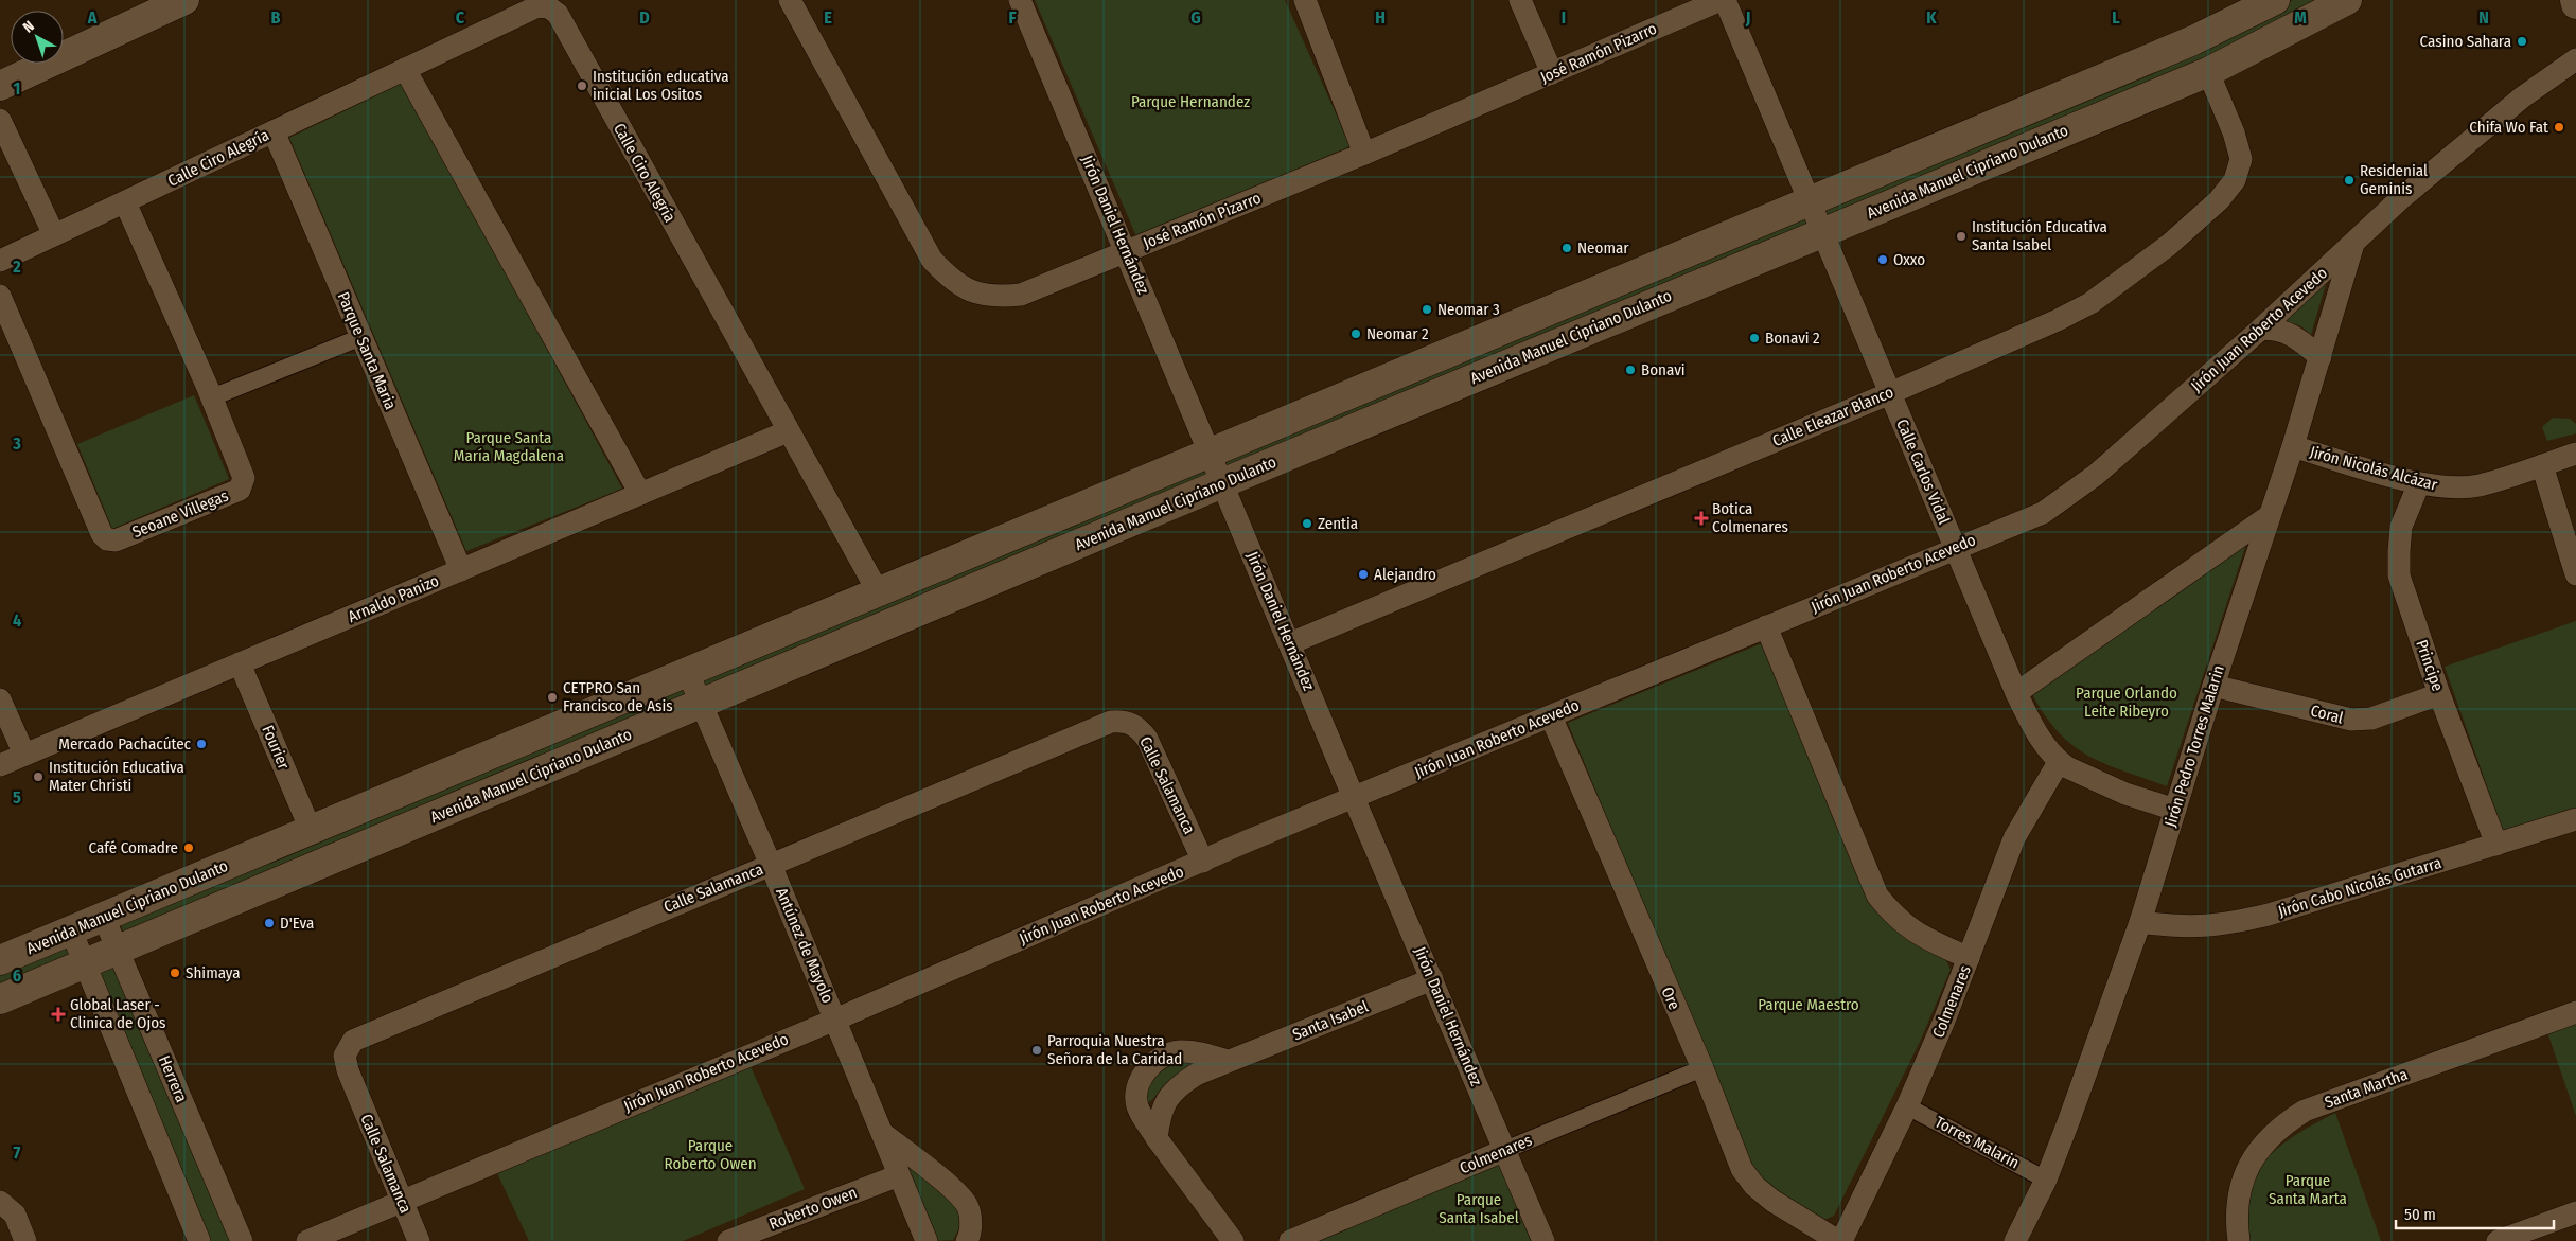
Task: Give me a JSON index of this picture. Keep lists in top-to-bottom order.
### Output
{
  "streets": {
    "main road": ["Avenida Manuel Cipriano Dulanto"],
    "street": [
      "José Ramón Pizarro",
      "Calle Ciro Alegría",
      "Jirón Daniel Hernández",
      "Jirón Juan Roberto Acevedo",
      "Parque Santa Maria",
      "Calle Eleazar Blanco",
      "Jirón Nicolás Alcázar",
      "Calle Carlos Vidal",
      "Seoane Villegas",
      "Arnaldo Panizo",
      "Principe",
      "Coral",
      "Jirón Pedro Torres Malarin",
      "Fourier",
      "Calle Salamanca",
      "Jirón Cabo Nicolás Gutarra",
      "Antúnez de Mayolo",
      "Ore",
      "Colmenares",
      "Santa Isabel",
      "Herrera",
      "Santa Martha",
      "Torres Malarin",
      "Roberto Owen"
    ]
  },
  "crossings": [
    ["José Ramón Pizarro", "Jirón Daniel Hernández"],
    ["Calle Ciro Alegría", "Avenida Manuel Cipriano Dulanto"],
    ["Calle Ciro Alegría", "Parque Santa Maria"],
    ["Calle Ciro Alegría", "Seoane Villegas"],
    ["Calle Ciro Alegría", "Arnaldo Panizo"],
    ["Avenida Manuel Cipriano Dulanto", "Jirón Daniel Hernández"],
    ["Avenida Manuel Cipriano Dulanto", "Calle Eleazar Blanco"],
    ["Avenida Manuel Cipriano Dulanto", "Calle Carlos Vidal"],
    ["Avenida Manuel Cipriano Dulanto", "Fourier"],
    ["Avenida Manuel Cipriano Dulanto", "Antúnez de Mayolo"],
    ["Avenida Manuel Cipriano Dulanto", "Herrera"],
    ["Jirón Daniel Hernández", "Jirón Juan Roberto Acevedo"],
    ["Jirón Daniel Hernández", "Calle Eleazar Blanco"],
    ["Jirón Daniel Hernández", "Colmenares"],
    ["Jirón Daniel Hernández", "Santa Isabel"],
    ["Jirón Juan Roberto Acevedo", "Calle Carlos Vidal"],
    ["Jirón Juan Roberto Acevedo", "Jirón Pedro Torres Malarin"],
    ["Jirón Juan Roberto Acevedo", "Calle Salamanca"],
    ["Jirón Juan Roberto Acevedo", "Antúnez de Mayolo"],
    ["Jirón Juan Roberto Acevedo", "Ore"],
    ["Parque Santa Maria", "Arnaldo Panizo"],
    ["Calle Eleazar Blanco", "Calle Carlos Vidal"],
    ["Jirón Nicolás Alcázar", "Principe"],
    ["Jirón Nicolás Alcázar", "Jirón Pedro Torres Malarin"],
    ["Calle Carlos Vidal", "Jirón Pedro Torres Malarin"],
    ["Calle Carlos Vidal", "Colmenares"],
    ["Arnaldo Panizo", "Fourier"],
    ["Principe", "Coral"],
    ["Principe", "Jirón Cabo Nicolás Gutarra"],
    ["Coral", "Jirón Pedro Torres Malarin"],
    ["Jirón Pedro Torres Malarin", "Jirón Cabo Nicolás Gutarra"],
    ["Jirón Pedro Torres Malarin", "Torres Malarin"],
    ["Calle Salamanca", "Antúnez de Mayolo"],
    ["Antúnez de Mayolo", "Roberto Owen"],
    ["Ore", "Colmenares"],
    ["Colmenares", "Torres Malarin"]
  ],
  "parks": [
    "Parque Hernandez",
    "Parque Santa María Magdalena",
    "Parque Orlando Leite Ribeyro",
    "Parque Maestro",
    "Parque Roberto Owen",
    "Parque Santa Marta",
    "Parque Santa Isabel"
  ],
  "places": {
    "other": [
      "Casino Sahara",
      "Institución educativa inicial Los Ositos",
      "Chifa Wo Fat",
      "Residenial Geminis",
      "Institución Educativa Santa Isabel",
      "Neomar",
      "Oxxo",
      "Neomar 3",
      "Neomar 2",
      "Bonavi 2",
      "Bonavi",
      "Zentia",
      "Alejandro",
      "CETPRO San Francisco de Asis",
      "Mercado Pachacútec",
      "Institución Educativa Mater Christi",
      "Café Comadre",
      "D'Eva",
      "Shimaya",
      "Parroquia Nuestra Señora de la Caridad"
    ],
    "health": ["Botica Colmenares", "Global Laser - Clinica de Ojos"]
  },
  "scale_bar": "50 m",
  "north": "top left",
  "grid": {
    "columns": [
      "A",
      "B",
      "C",
      "D",
      "E",
      "F",
      "G",
      "H",
      "I",
      "J",
      "K",
      "L",
      "M",
      "N"
    ],
    "rows": [
      "1",
      "2",
      "3",
      "4",
      "5",
      "6",
      "7"
    ]
  }
}
